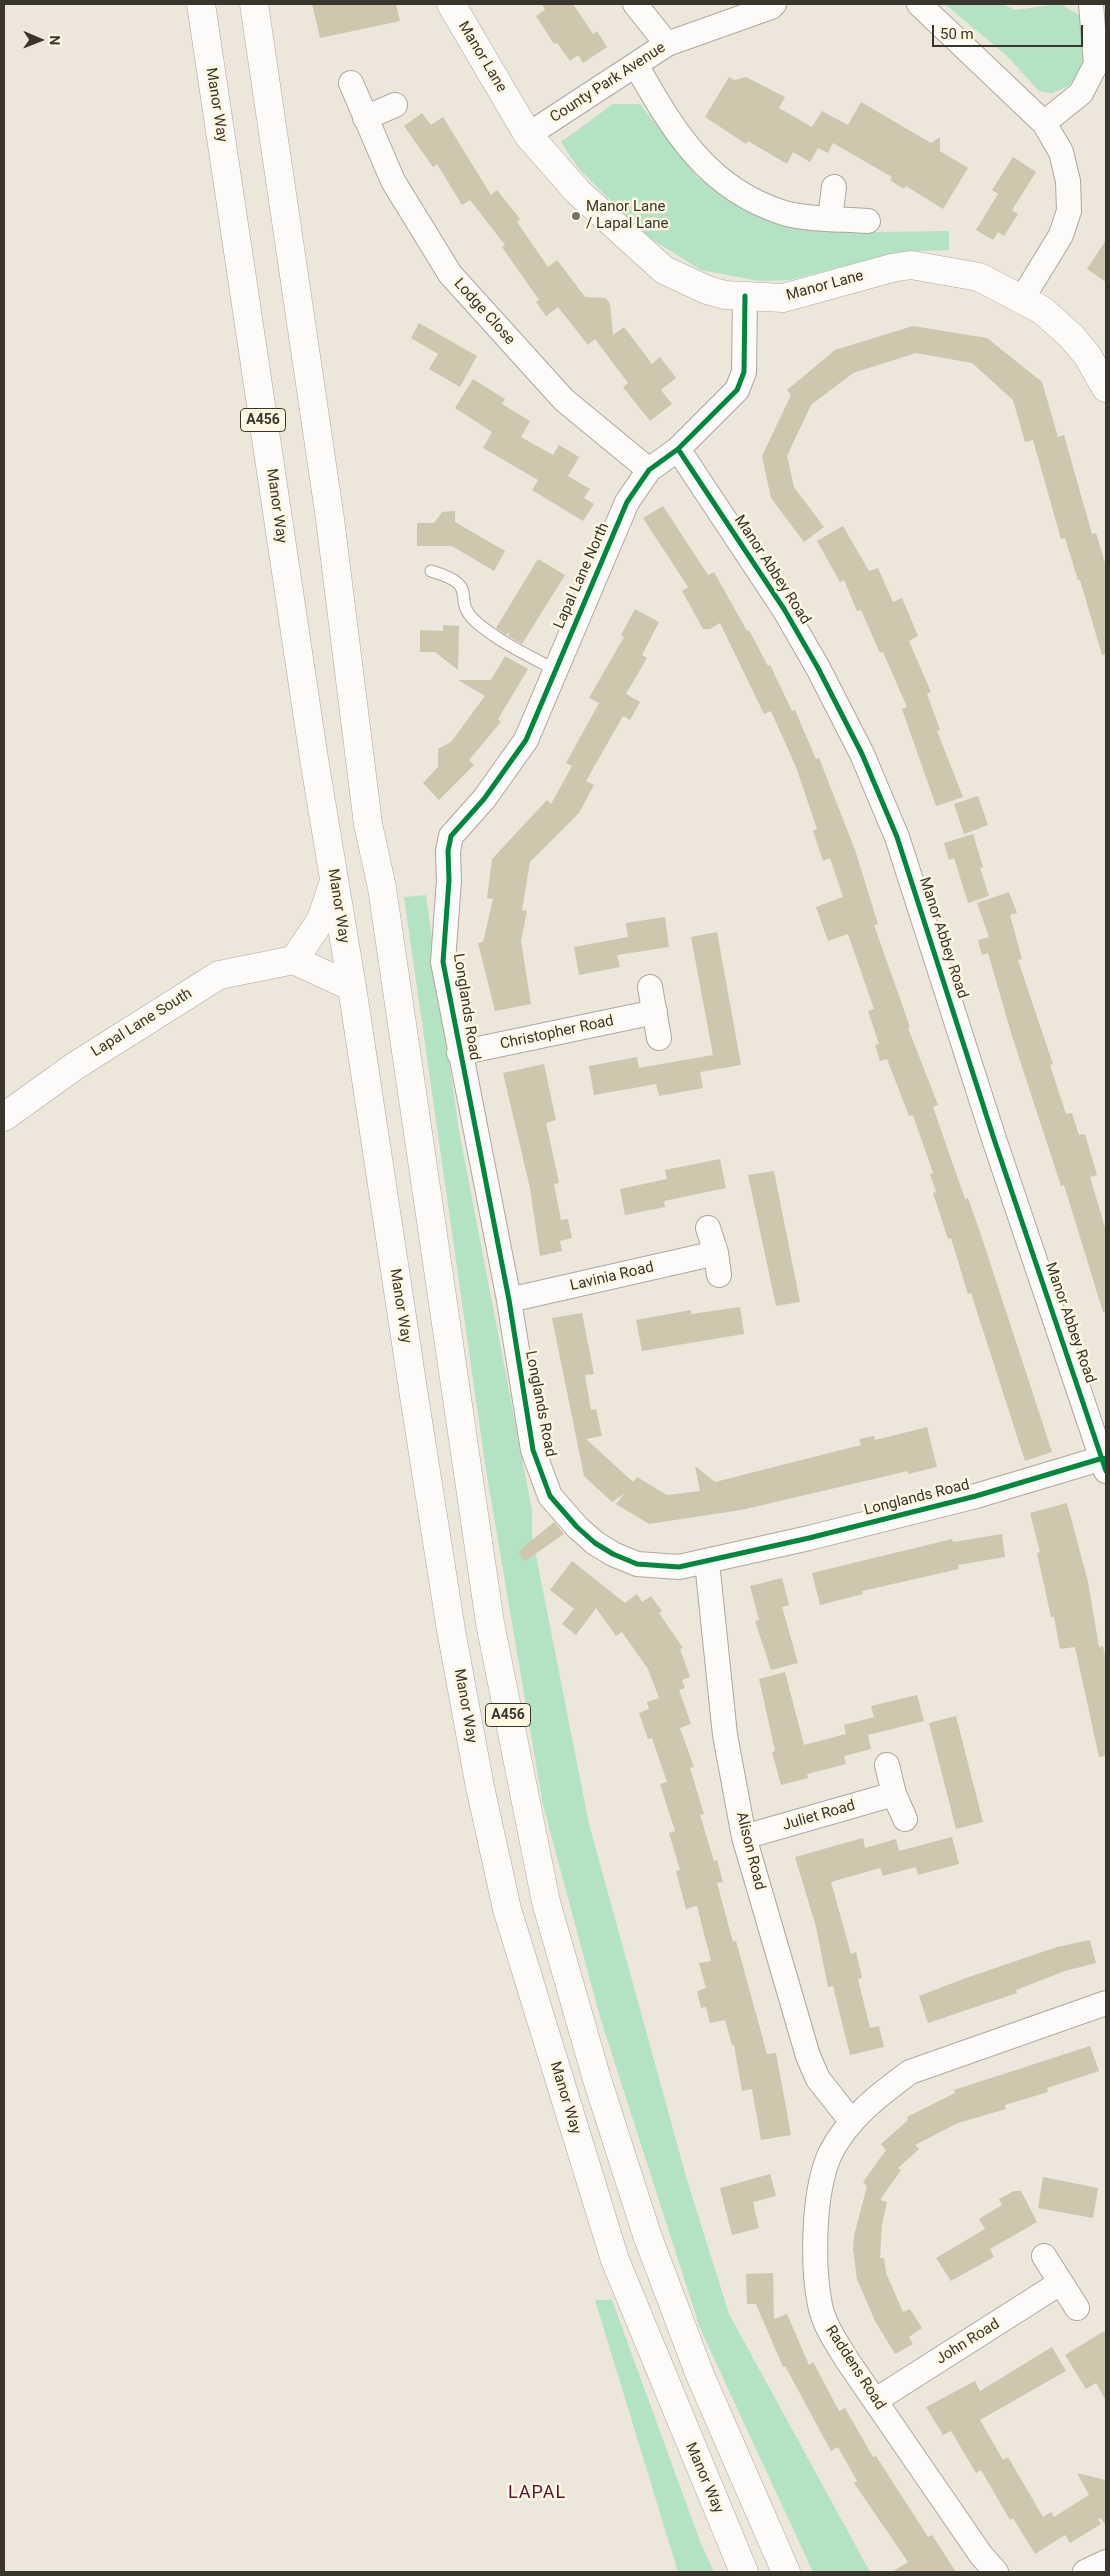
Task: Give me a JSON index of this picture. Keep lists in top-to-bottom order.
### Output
{
  "streets": {
    "main road": [
      "Manor Lane",
      "Manor Way",
      "A456",
      "Lapal Lane South"
    ],
    "street": [
      "County Park Avenue",
      "Lodge Close",
      "Manor Abbey Road",
      "Lapal Lane North",
      "Longlands Road",
      "Christopher Road",
      "Lavinia Road",
      "Juliet Road",
      "Alison Road",
      "John Road",
      "Raddens Road"
    ]
  },
  "crossings": [
    ["Manor Lane", "County Park Avenue"],
    ["Manor Lane", "Lapal Lane North"],
    ["Lodge Close", "Lapal Lane North"],
    ["Manor Abbey Road", "Lapal Lane North"],
    ["Manor Abbey Road", "Longlands Road"],
    ["Lapal Lane North", "Longlands Road"],
    ["Longlands Road", "Christopher Road"],
    ["Longlands Road", "Lavinia Road"],
    ["Longlands Road", "Alison Road"],
    ["Juliet Road", "Alison Road"],
    ["Alison Road", "Raddens Road"],
    ["John Road", "Raddens Road"]
  ],
  "districts": ["LAPAL"],
  "places": ["Manor Lane / Lapal Lane"],
  "scale_bar": "50 m",
  "north": "right"
}
